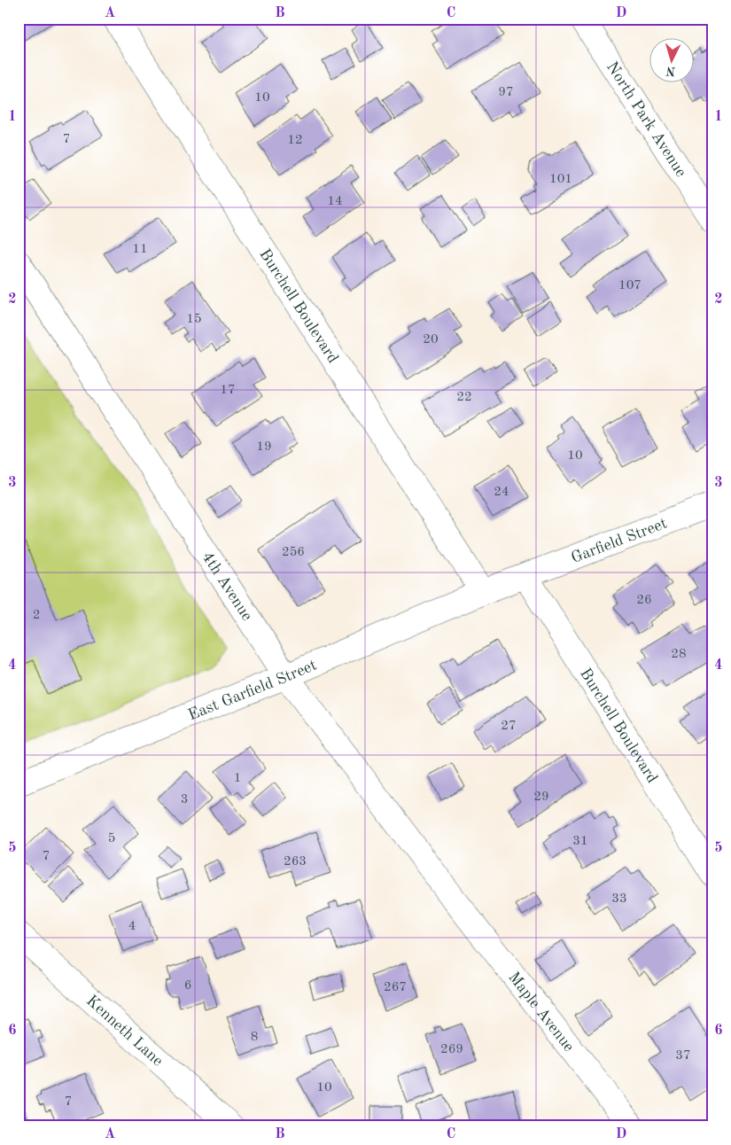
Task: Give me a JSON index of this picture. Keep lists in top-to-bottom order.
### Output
{
  "streets": {
    "street": [
      "North Park Avenue",
      "Burchell Boulevard",
      "Garfield Street",
      "4th Avenue",
      "East Garfield Street",
      "Maple Avenue",
      "Kenneth Lane"
    ]
  },
  "crossings": [
    ["Burchell Boulevard", "Garfield Street"],
    ["Burchell Boulevard", "East Garfield Street"],
    ["Garfield Street", "East Garfield Street"],
    ["4th Avenue", "East Garfield Street"],
    ["4th Avenue", "Maple Avenue"]
  ],
  "house_numbers": [
    "97",
    "10",
    "7",
    "12",
    "101",
    "14",
    "11",
    "107",
    "15",
    "20",
    "17",
    "22",
    "19",
    "10",
    "24",
    "256",
    "26",
    "2",
    "28",
    "27",
    "1",
    "29",
    "3",
    "5",
    "31",
    "7",
    "263",
    "33",
    "4",
    "6",
    "267",
    "8",
    "269",
    "37",
    "10",
    "7"
  ],
  "north": "bottom",
  "grid": {
    "columns": [
      "A",
      "B",
      "C",
      "D"
    ],
    "rows": [
      "1",
      "2",
      "3",
      "4",
      "5",
      "6"
    ]
  }
}
